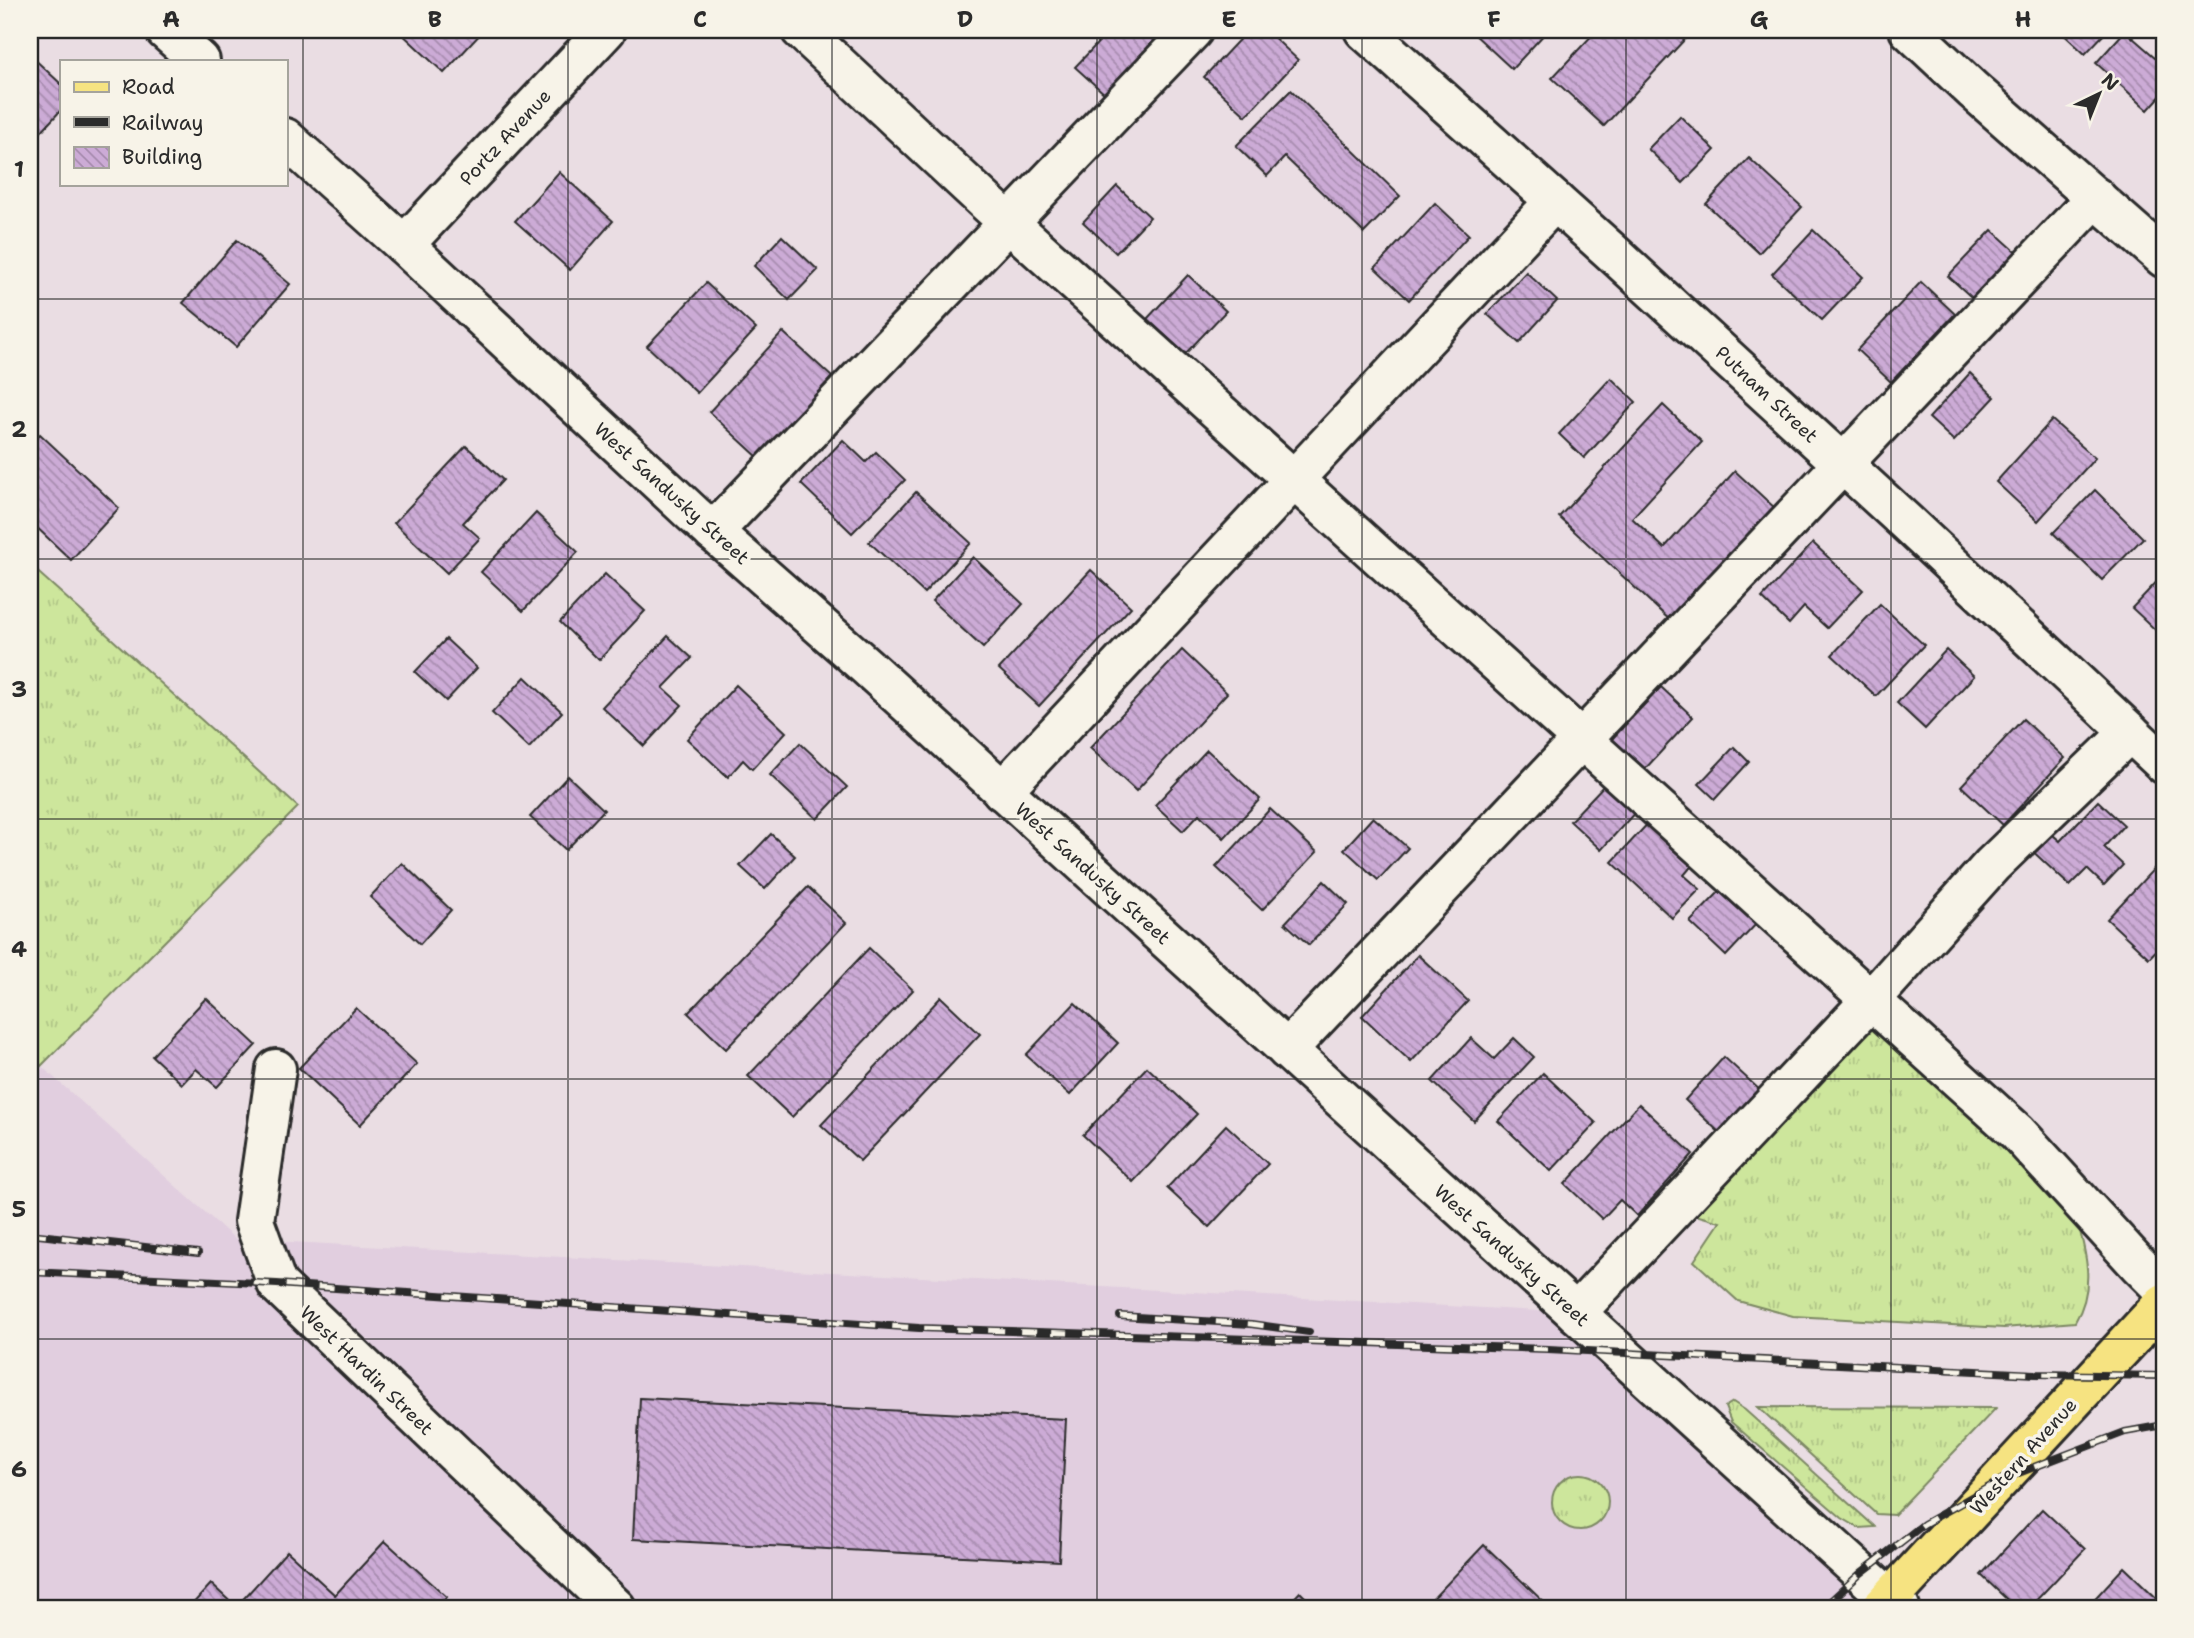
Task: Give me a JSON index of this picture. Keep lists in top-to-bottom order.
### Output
{
  "streets": {
    "main road": ["Western Avenue"],
    "street": [
      "Portz Avenue",
      "Putnam Street",
      "West Sandusky Street",
      "West Hardin Street"
    ]
  },
  "crossings": [
    ["Portz Avenue", "West Sandusky Street"],
    ["West Sandusky Street", "Western Avenue"]
  ],
  "legend": ["Road", "Railway", "Building"],
  "north": "top right",
  "grid": {
    "columns": [
      "A",
      "B",
      "C",
      "D",
      "E",
      "F",
      "G",
      "H"
    ],
    "rows": [
      "1",
      "2",
      "3",
      "4",
      "5",
      "6"
    ]
  }
}
